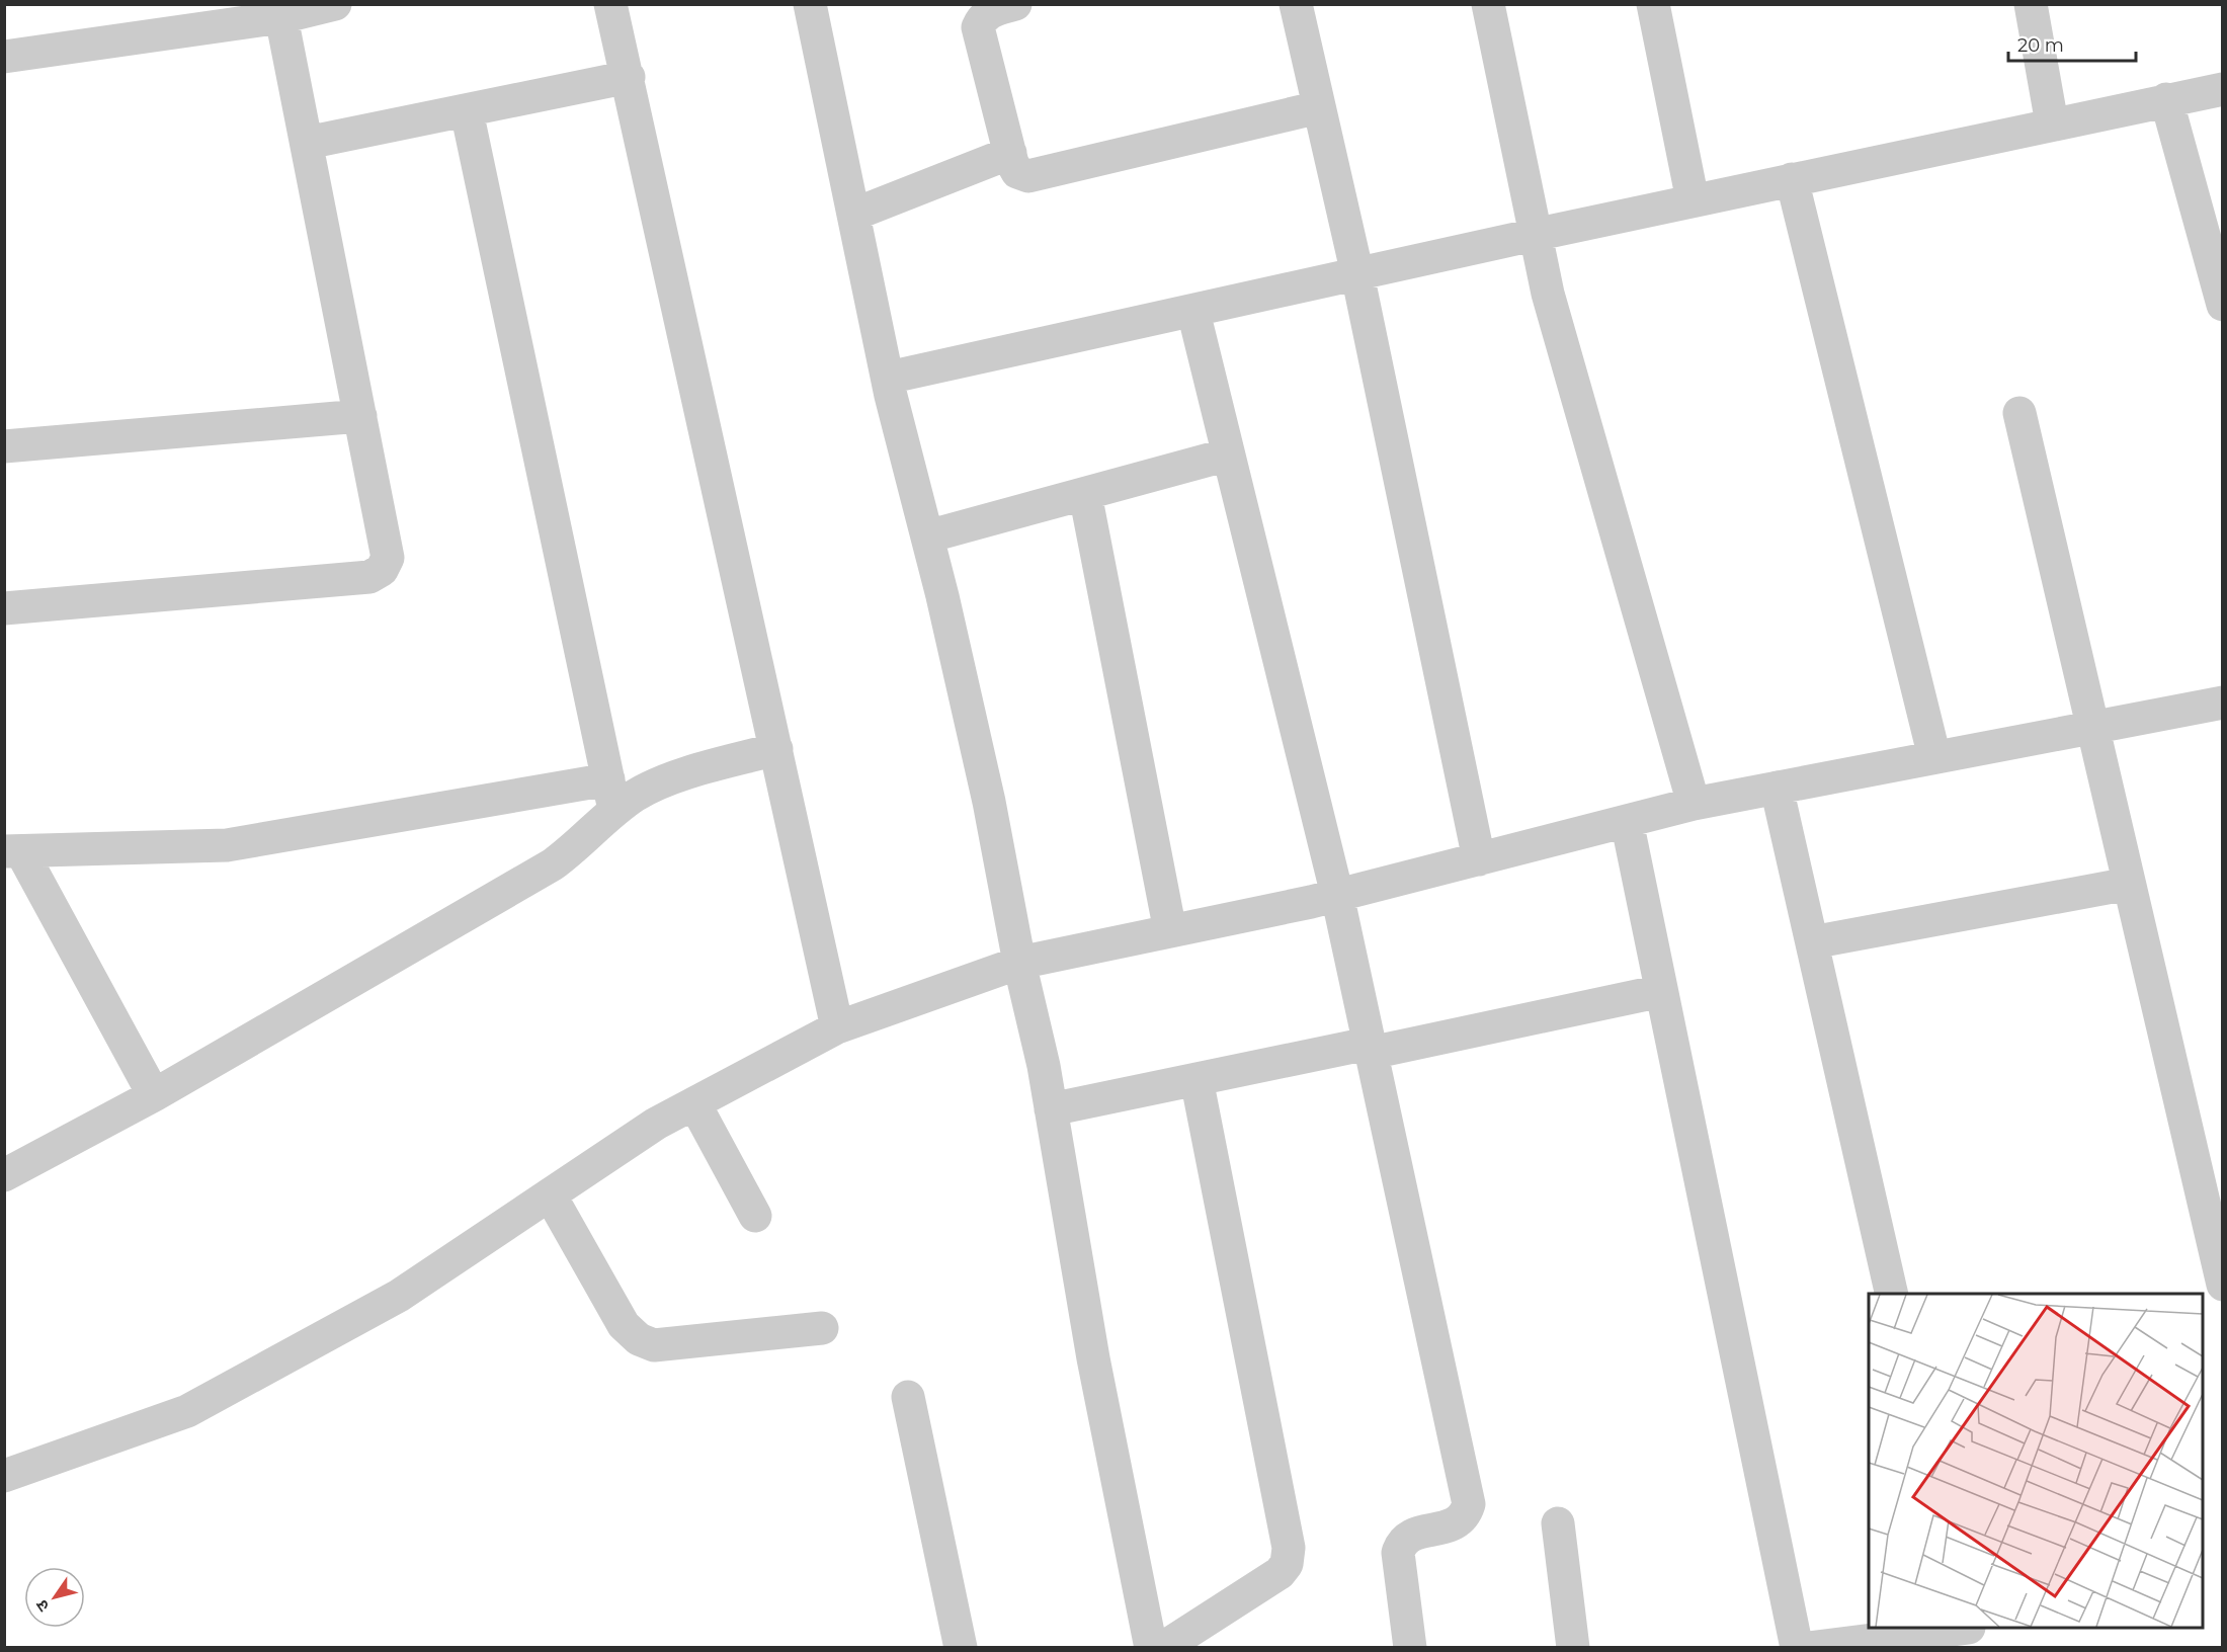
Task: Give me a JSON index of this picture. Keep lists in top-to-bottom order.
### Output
{
  "scale_bar": "20 m",
  "north": "bottom left"
}
